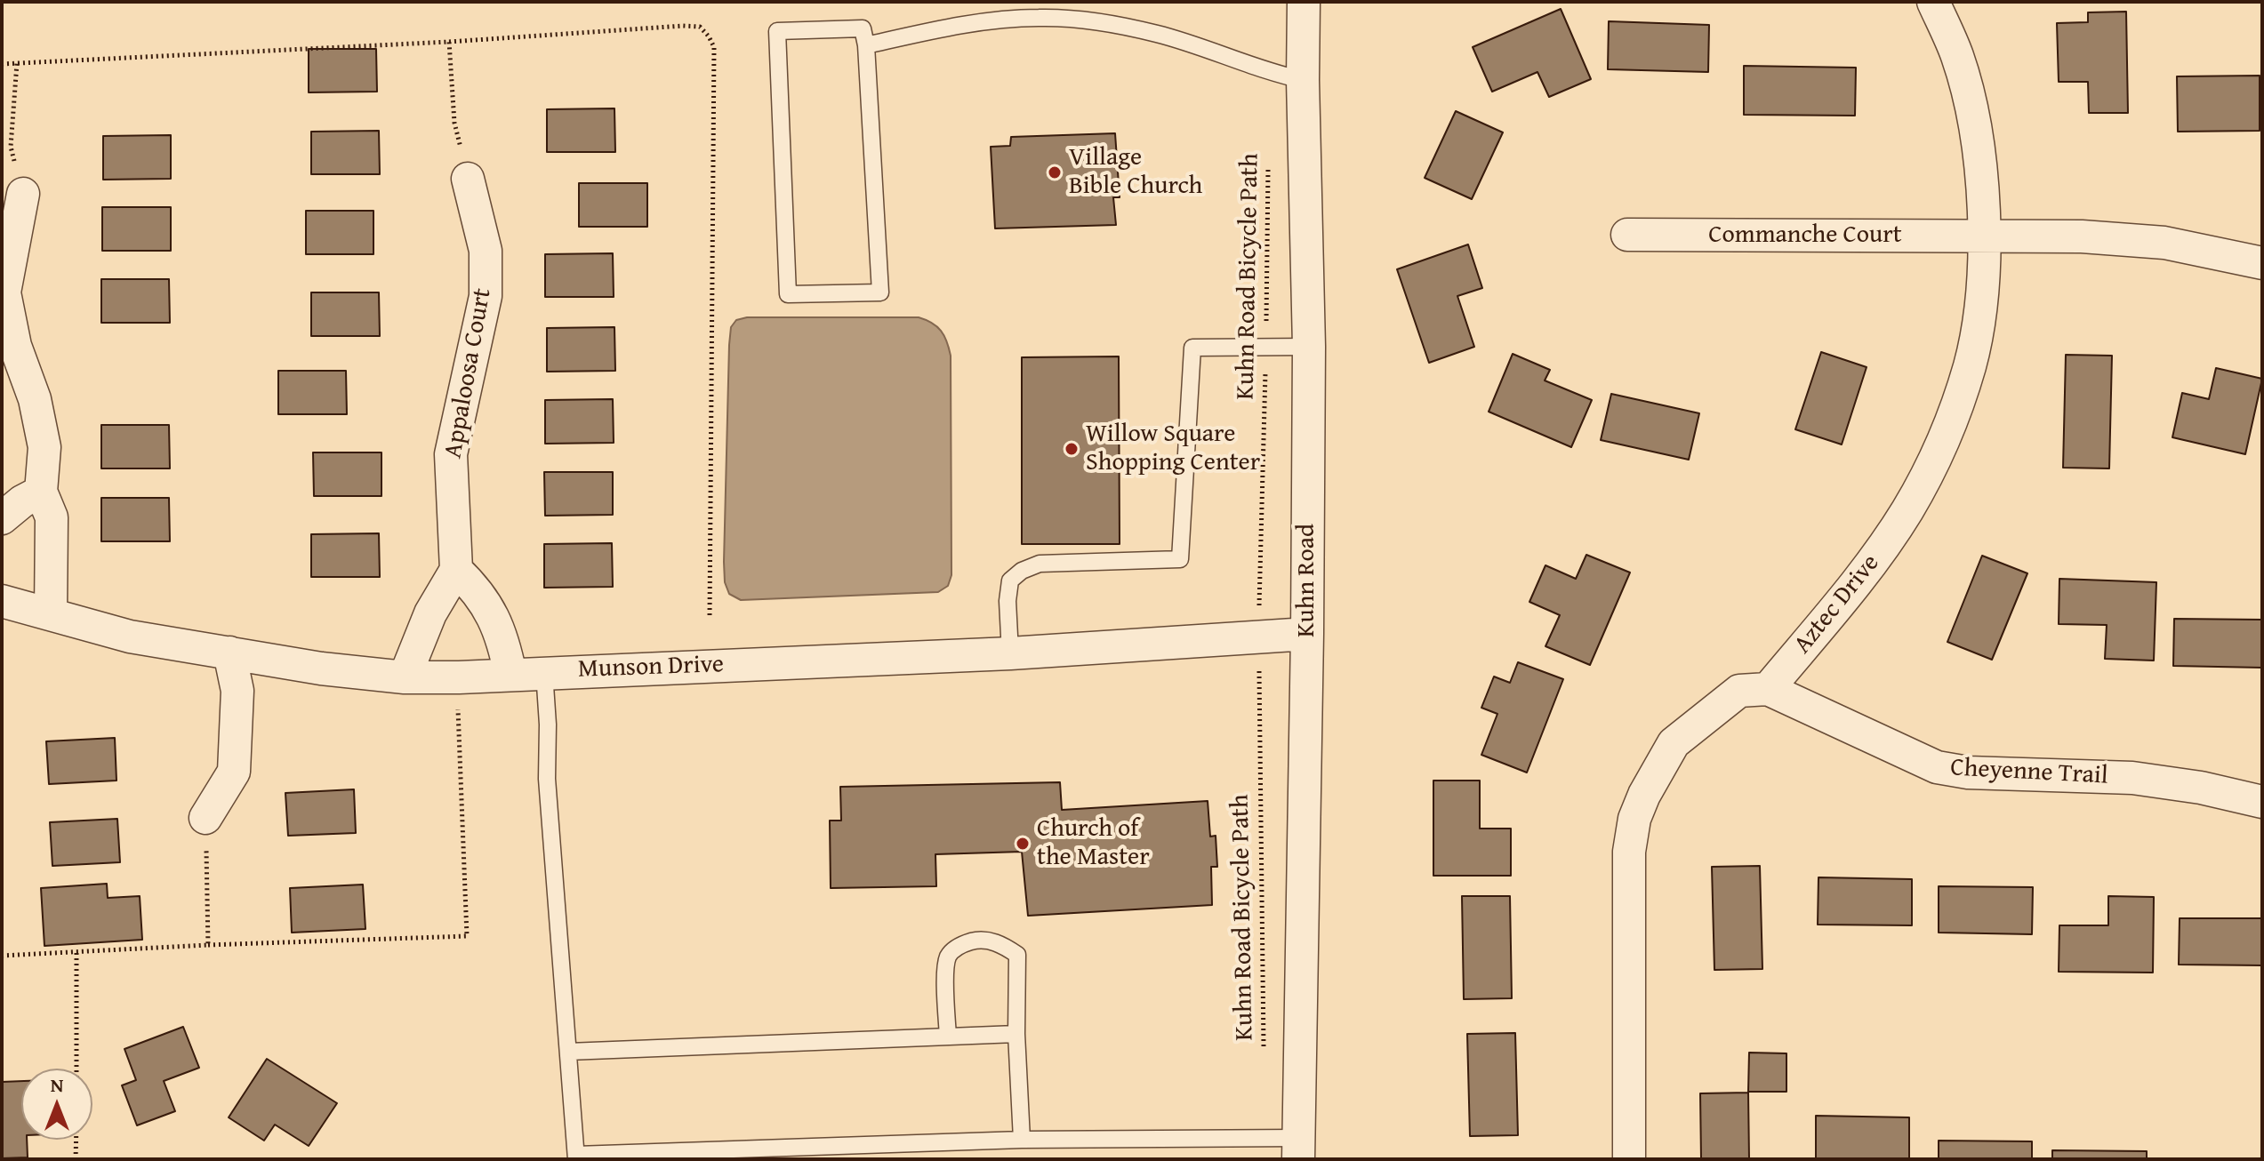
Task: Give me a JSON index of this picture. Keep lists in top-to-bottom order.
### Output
{
  "streets": {
    "street": [
      "Commanche Court",
      "Appaloosa Court",
      "Kuhn Road",
      "Aztec Drive",
      "Munson Drive",
      "Cheyenne Trail"
    ],
    "path": ["Kuhn Road Bicycle Path"]
  },
  "crossings": [
    ["Commanche Court", "Aztec Drive"],
    ["Kuhn Road", "Munson Drive"],
    ["Aztec Drive", "Cheyenne Trail"]
  ],
  "places": ["Village Bible Church", "Willow Square Shopping Center", "Church of the Master"],
  "north": "top"
}
